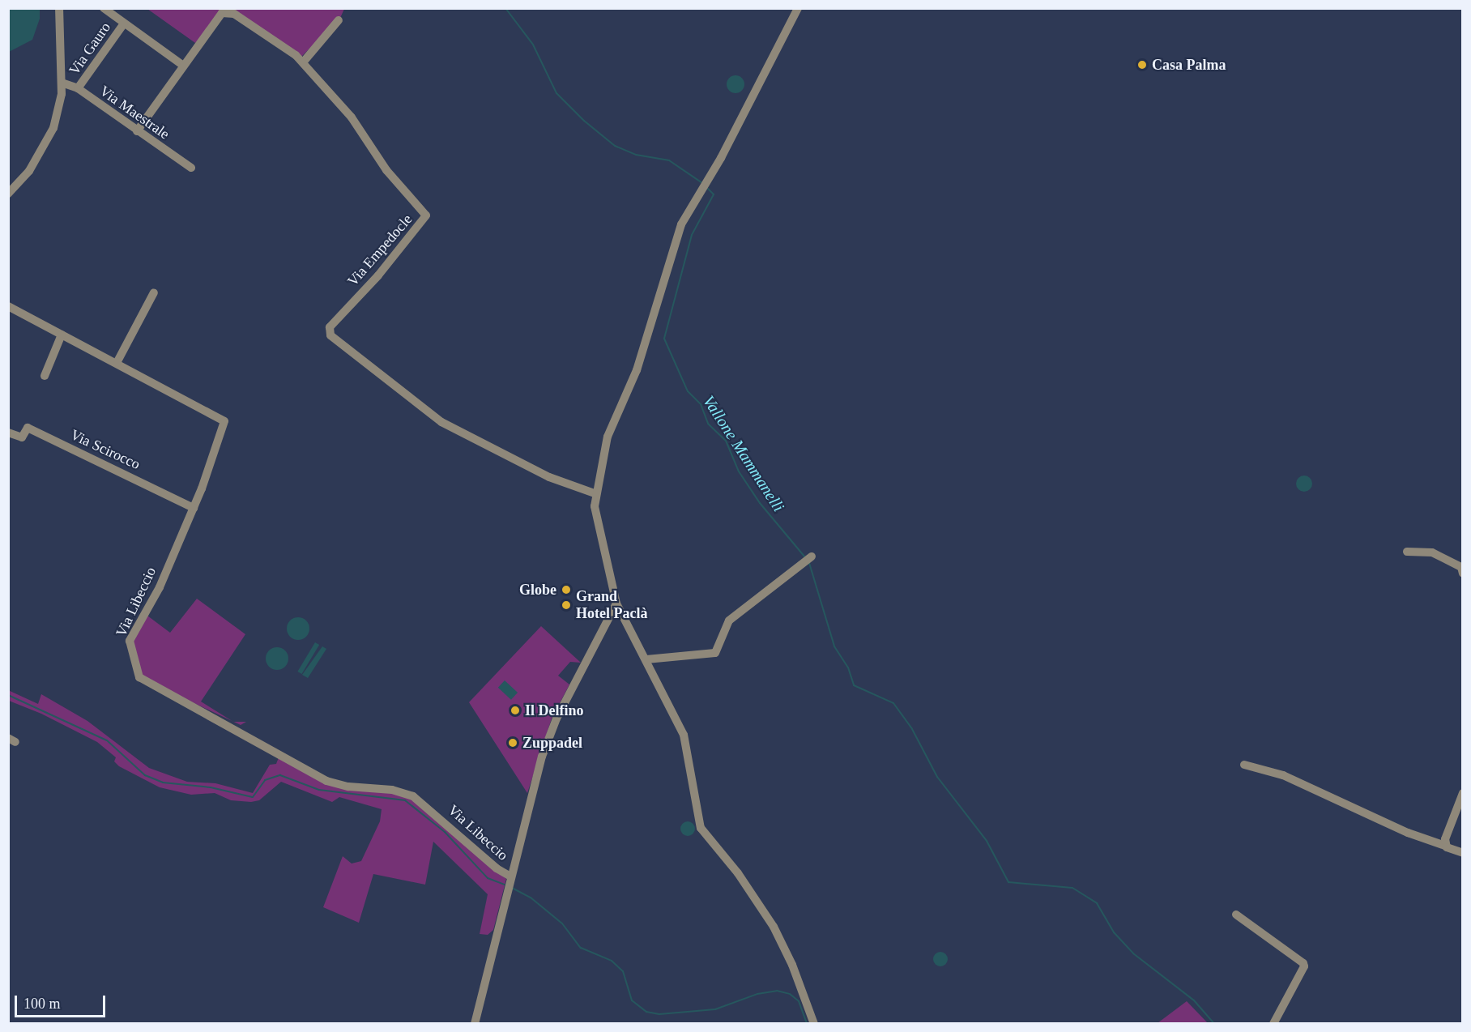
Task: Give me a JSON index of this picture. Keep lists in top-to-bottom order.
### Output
{
  "streets": {
    "street": [
      "Via Gauro",
      "Via Maestrale",
      "Via Empedocle",
      "Via Scirocco",
      "Via Libeccio"
    ]
  },
  "crossings": [
    ["Via Gauro", "Via Maestrale"],
    ["Via Maestrale", "Via Empedocle"],
    ["Via Scirocco", "Via Libeccio"]
  ],
  "water": ["Vallone Mammanelli"],
  "places": [
    "Casa Palma",
    "Globe",
    "Grand Hotel Paclà",
    "Il Delfino",
    "Zuppadel"
  ],
  "scale_bar": "100 m"
}
